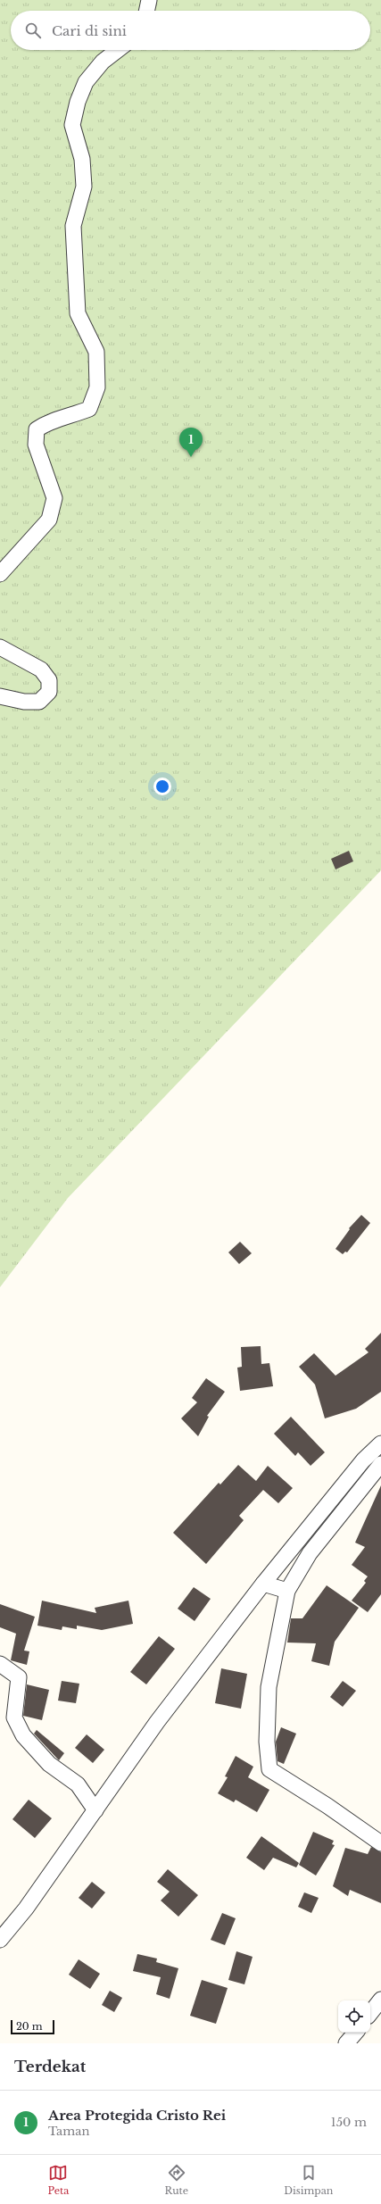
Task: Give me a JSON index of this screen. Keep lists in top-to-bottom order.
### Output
{
  "scale_bar": "20 m",
  "page": {
    "search": "Cari di sini",
    "pins": "1",
    "scale": "20 m",
    "heading": "Terdekat",
    "list": [
      {
        "mark": "1",
        "name": "Area Protegida Cristo Rei",
        "note": "Taman",
        "value": "150 m"
      }
    ],
    "nav": ["Peta", "Rute", "Disimpan"]
  }
}
